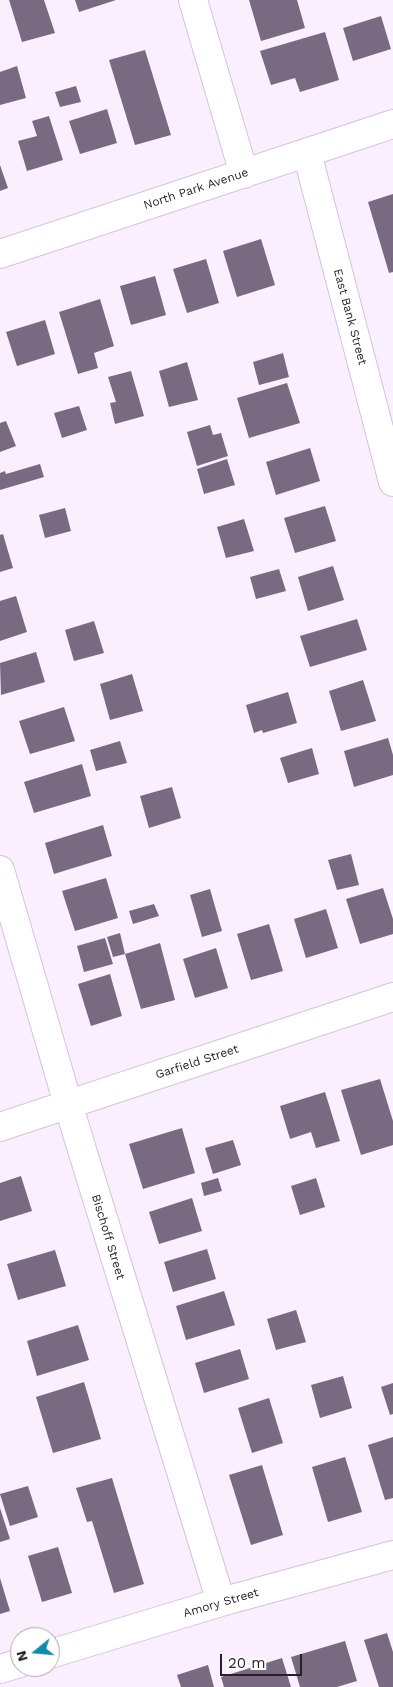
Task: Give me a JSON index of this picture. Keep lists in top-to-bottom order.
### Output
{
  "streets": {
    "street": [
      "North Park Avenue",
      "East Bank Street",
      "Garfield Street",
      "Bischoff Street",
      "Amory Street"
    ]
  },
  "crossings": [
    ["North Park Avenue", "East Bank Street"],
    ["Garfield Street", "Bischoff Street"],
    ["Bischoff Street", "Amory Street"]
  ],
  "scale_bar": "20 m",
  "north": "left"
}
